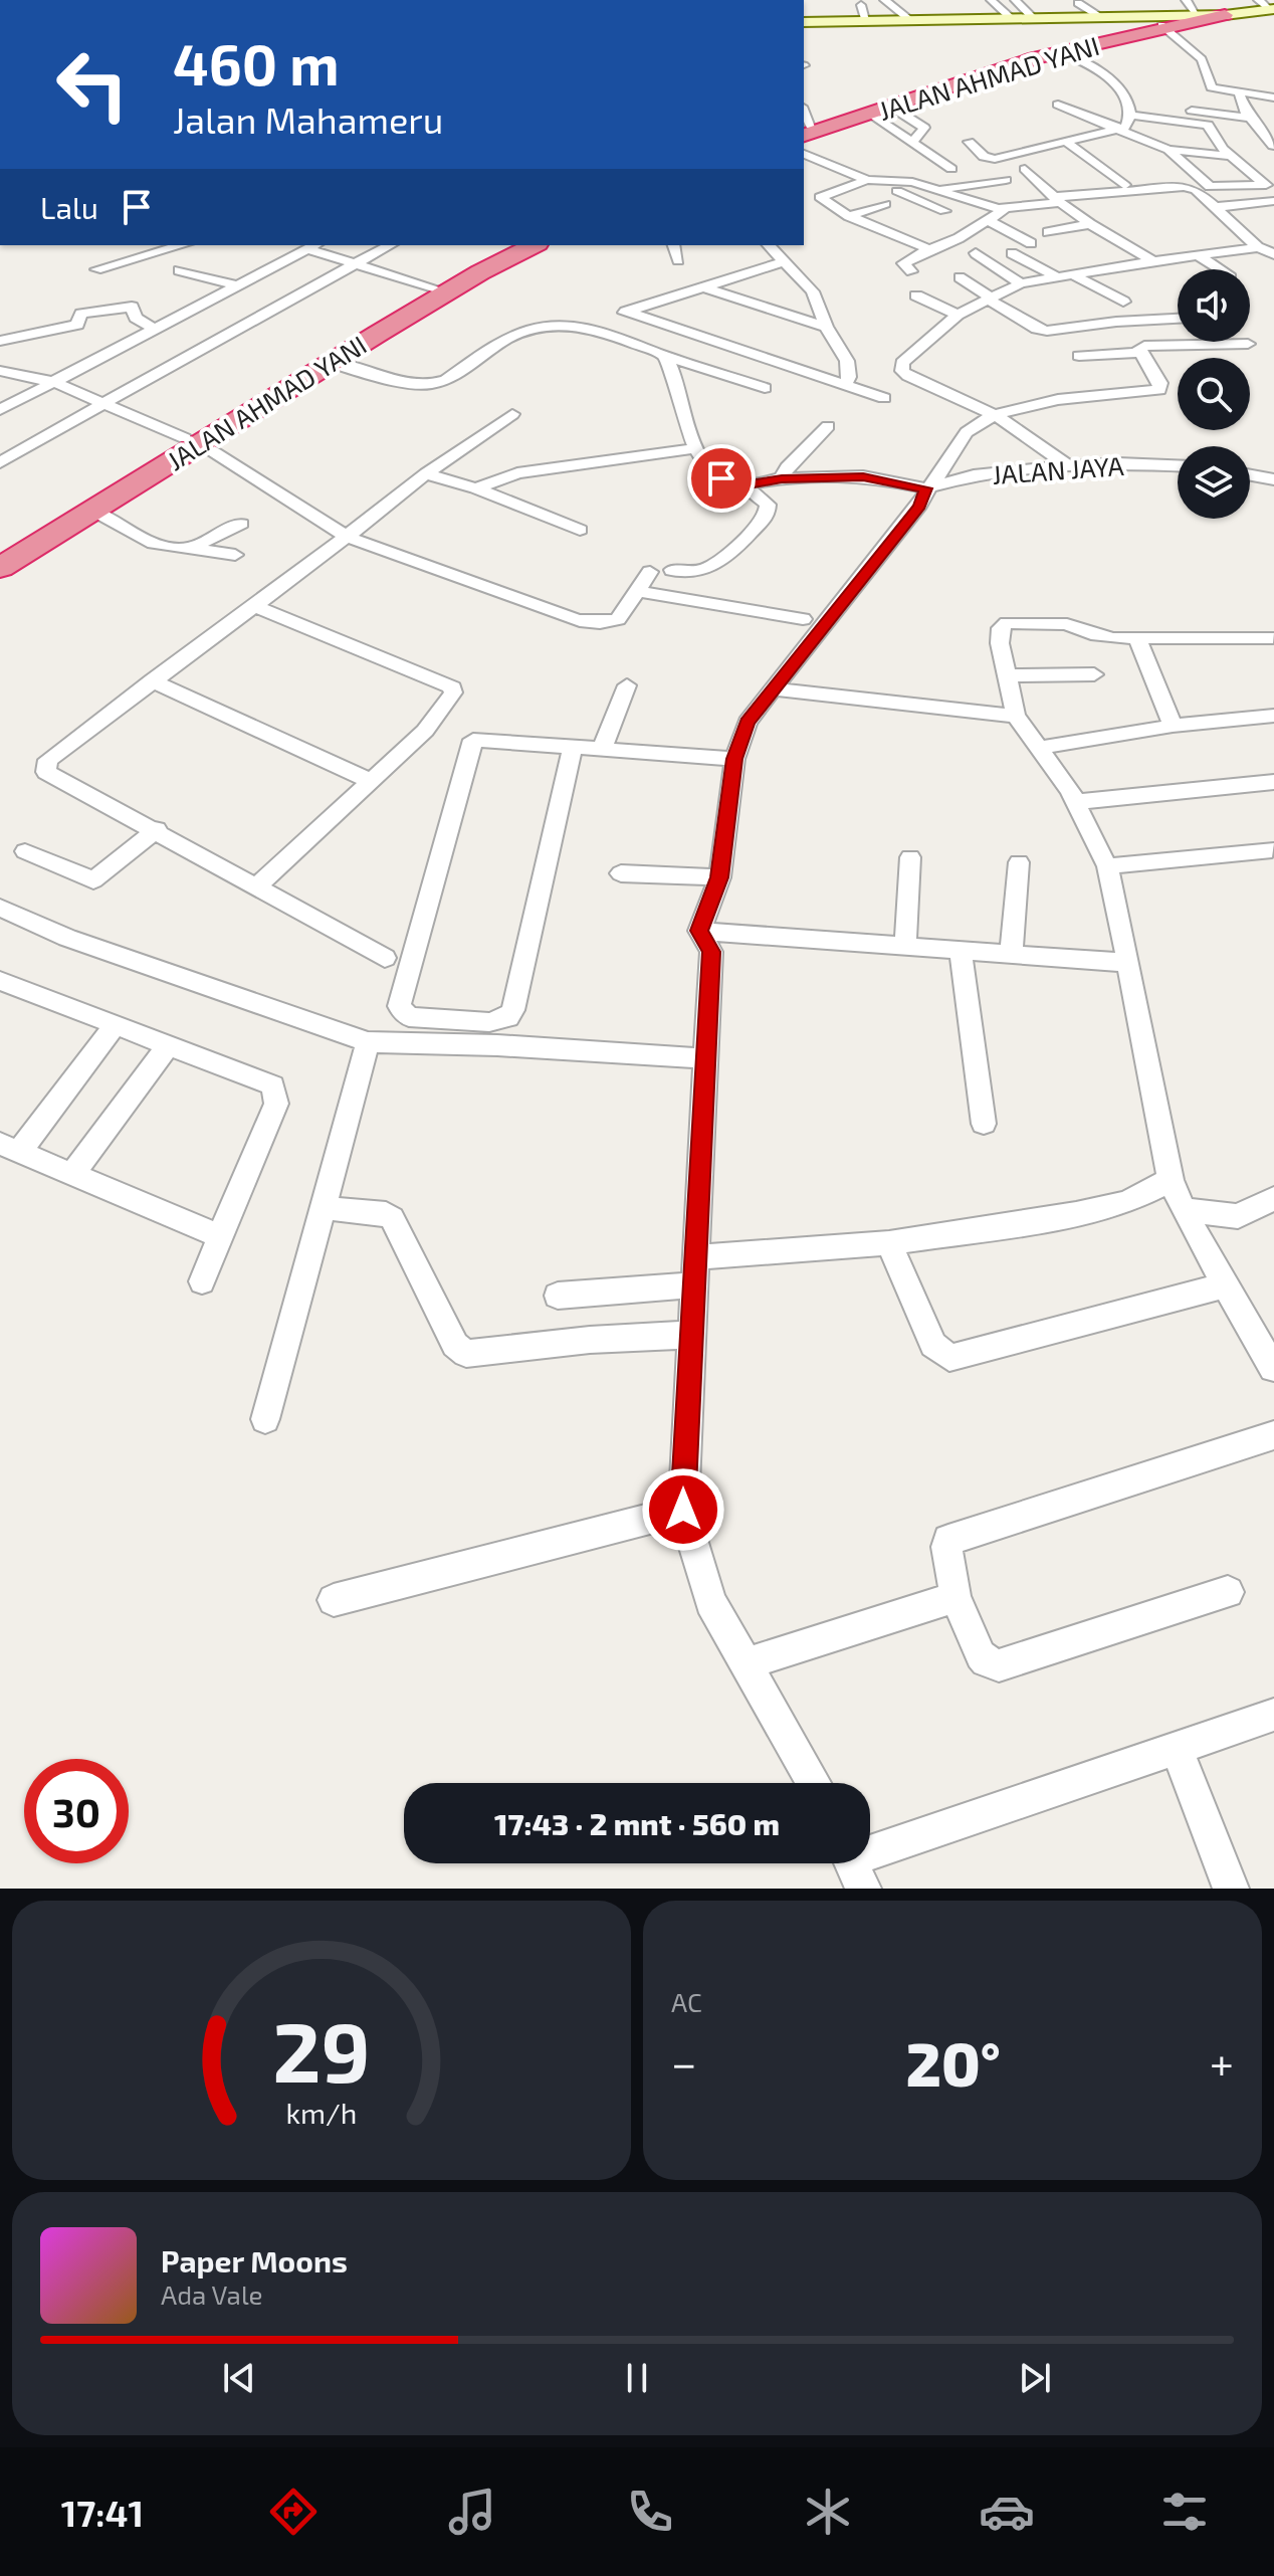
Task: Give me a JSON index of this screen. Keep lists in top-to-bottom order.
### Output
{
  "streets": {
    "highway": ["JALAN AHMAD YANI"],
    "street": ["JALAN JAYA"]
  },
  "page": {
    "turn": ["460 m", "Jalan Mahameru"],
    "then": "Lalu",
    "limit": "30",
    "trip": "17:43 · 2 mnt · 560 m",
    "tile": "AC",
    "heat": ["−", "20°", "+"],
    "song": ["Paper Moons", "Ada Vale"],
    "tabs": "17:41",
    "gauge": ["29", "km/h"]
  }
}
